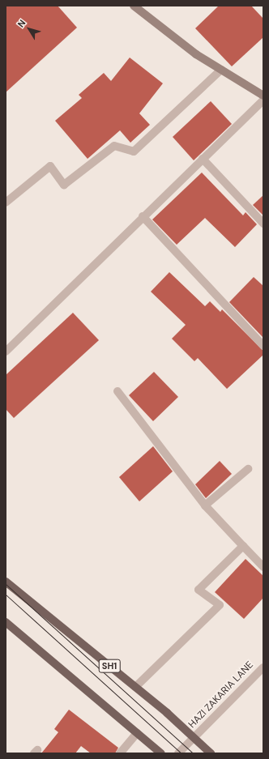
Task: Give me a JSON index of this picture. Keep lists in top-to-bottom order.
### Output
{
  "streets": {
    "main road": ["SH1"],
    "street": ["HAZI ZAKARIA LANE"]
  },
  "crossings": [
    ["SH1", "HAZI ZAKARIA LANE"]
  ],
  "north": "top left"
}
